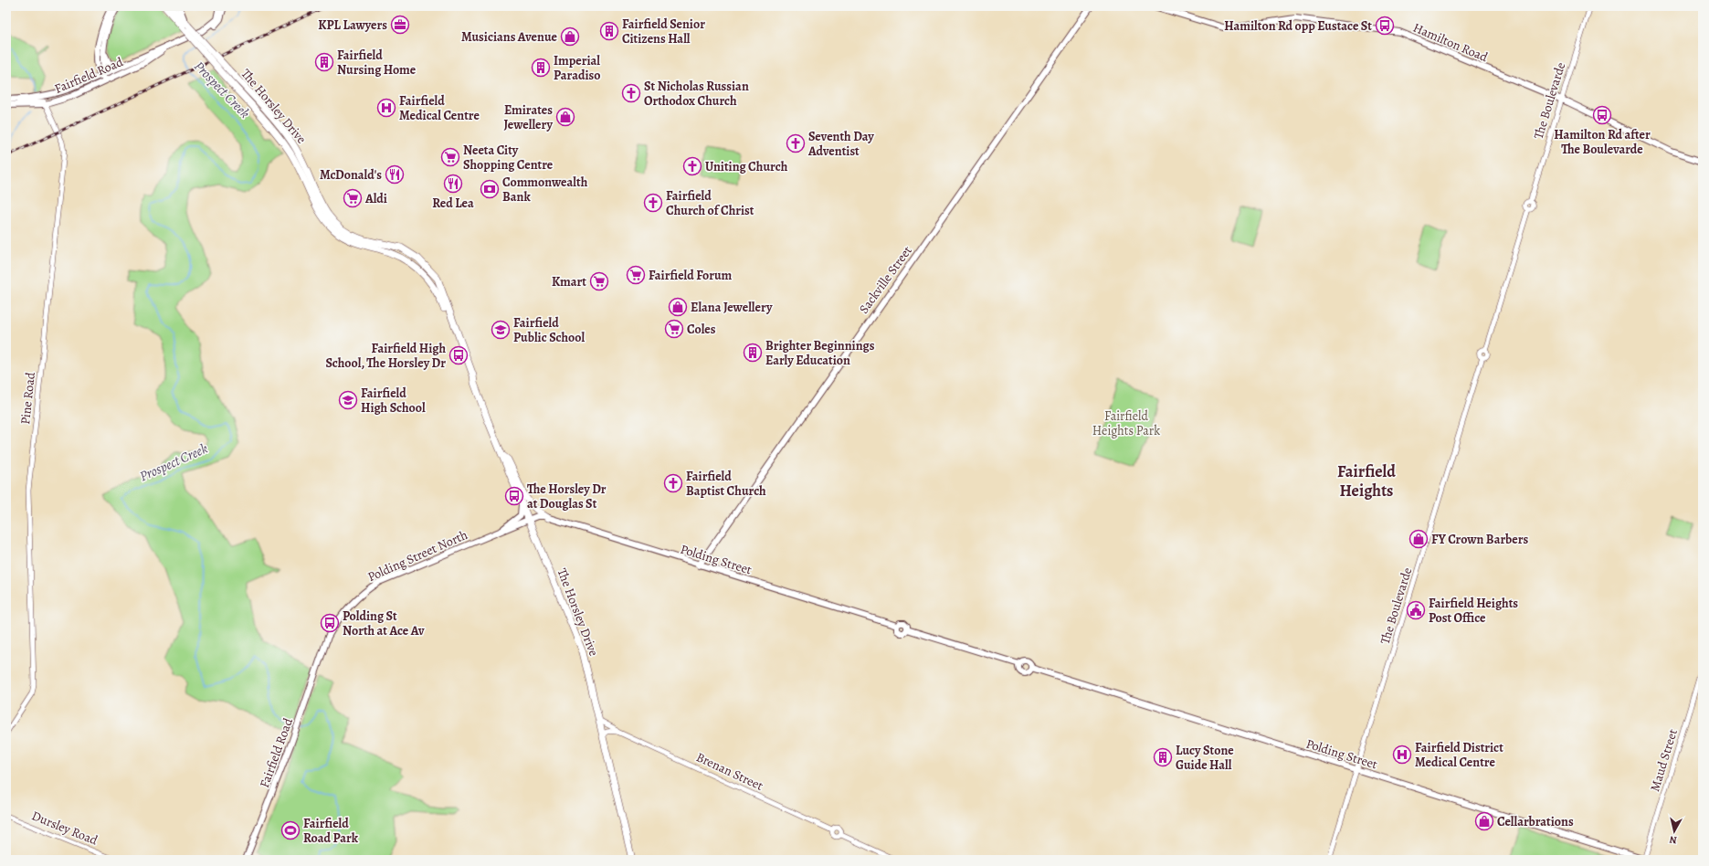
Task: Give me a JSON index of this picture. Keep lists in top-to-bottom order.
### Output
{
  "streets": {
    "main road": [
      "Hamilton Road",
      "Fairfield Road",
      "The Horsley Drive",
      "Sackville Street",
      "Polding Street North",
      "Polding Street"
    ],
    "street": [
      "The Boulevarde",
      "Pine Road",
      "Maud Street",
      "Brenan Street",
      "Dursley Road"
    ]
  },
  "crossings": [
    ["Hamilton Road", "The Boulevarde"],
    ["Fairfield Road", "Pine Road"],
    ["Fairfield Road", "Polding Street North"],
    ["The Boulevarde", "Polding Street"],
    ["The Horsley Drive", "Polding Street North"],
    ["The Horsley Drive", "Polding Street"],
    ["The Horsley Drive", "Brenan Street"],
    ["Sackville Street", "Polding Street"],
    ["Polding Street North", "Polding Street"],
    ["Polding Street", "Maud Street"]
  ],
  "districts": ["Fairfield Heights"],
  "water": ["Prospect Creek"],
  "parks": ["Fairfield Heights Park"],
  "places": {
    "office": ["KPL Lawyers"],
    "bus stop": [
      "Hamilton Rd opp Eustace St",
      "Hamilton Rd after The Boulevarde",
      "Fairfield High School, The Horsley Dr",
      "The Horsley Dr at Douglas St",
      "Polding St North at Ace Av"
    ],
    "building": [
      "Fairfield Senior Citizens Hall",
      "Fairfield Nursing Home",
      "Imperial Paradiso",
      "Brighter Beginnings Early Education",
      "Lucy Stone Guide Hall"
    ],
    "shop": [
      "Musicians Avenue",
      "Emirates Jewellery",
      "Elana Jewellery",
      "FY Crown Barbers",
      "Cellarbrations"
    ],
    "church": [
      "St Nicholas Russian Orthodox Church",
      "Seventh Day Adventist",
      "Uniting Church",
      "Fairfield Church of Christ",
      "Fairfield Baptist Church"
    ],
    "hospital": ["Fairfield Medical Centre", "Fairfield District Medical Centre"],
    "supermarket": [
      "Neeta City Shopping Centre",
      "Aldi",
      "Fairfield Forum",
      "Kmart",
      "Coles"
    ],
    "restaurant": ["McDonald's", "Red Lea"],
    "bank": ["Commonwealth Bank"],
    "school or university": ["Fairfield Public School", "Fairfield High School"],
    "public building": ["Fairfield Heights Post Office"],
    "sports": ["Fairfield Road Park"]
  },
  "north": "bottom"
}
